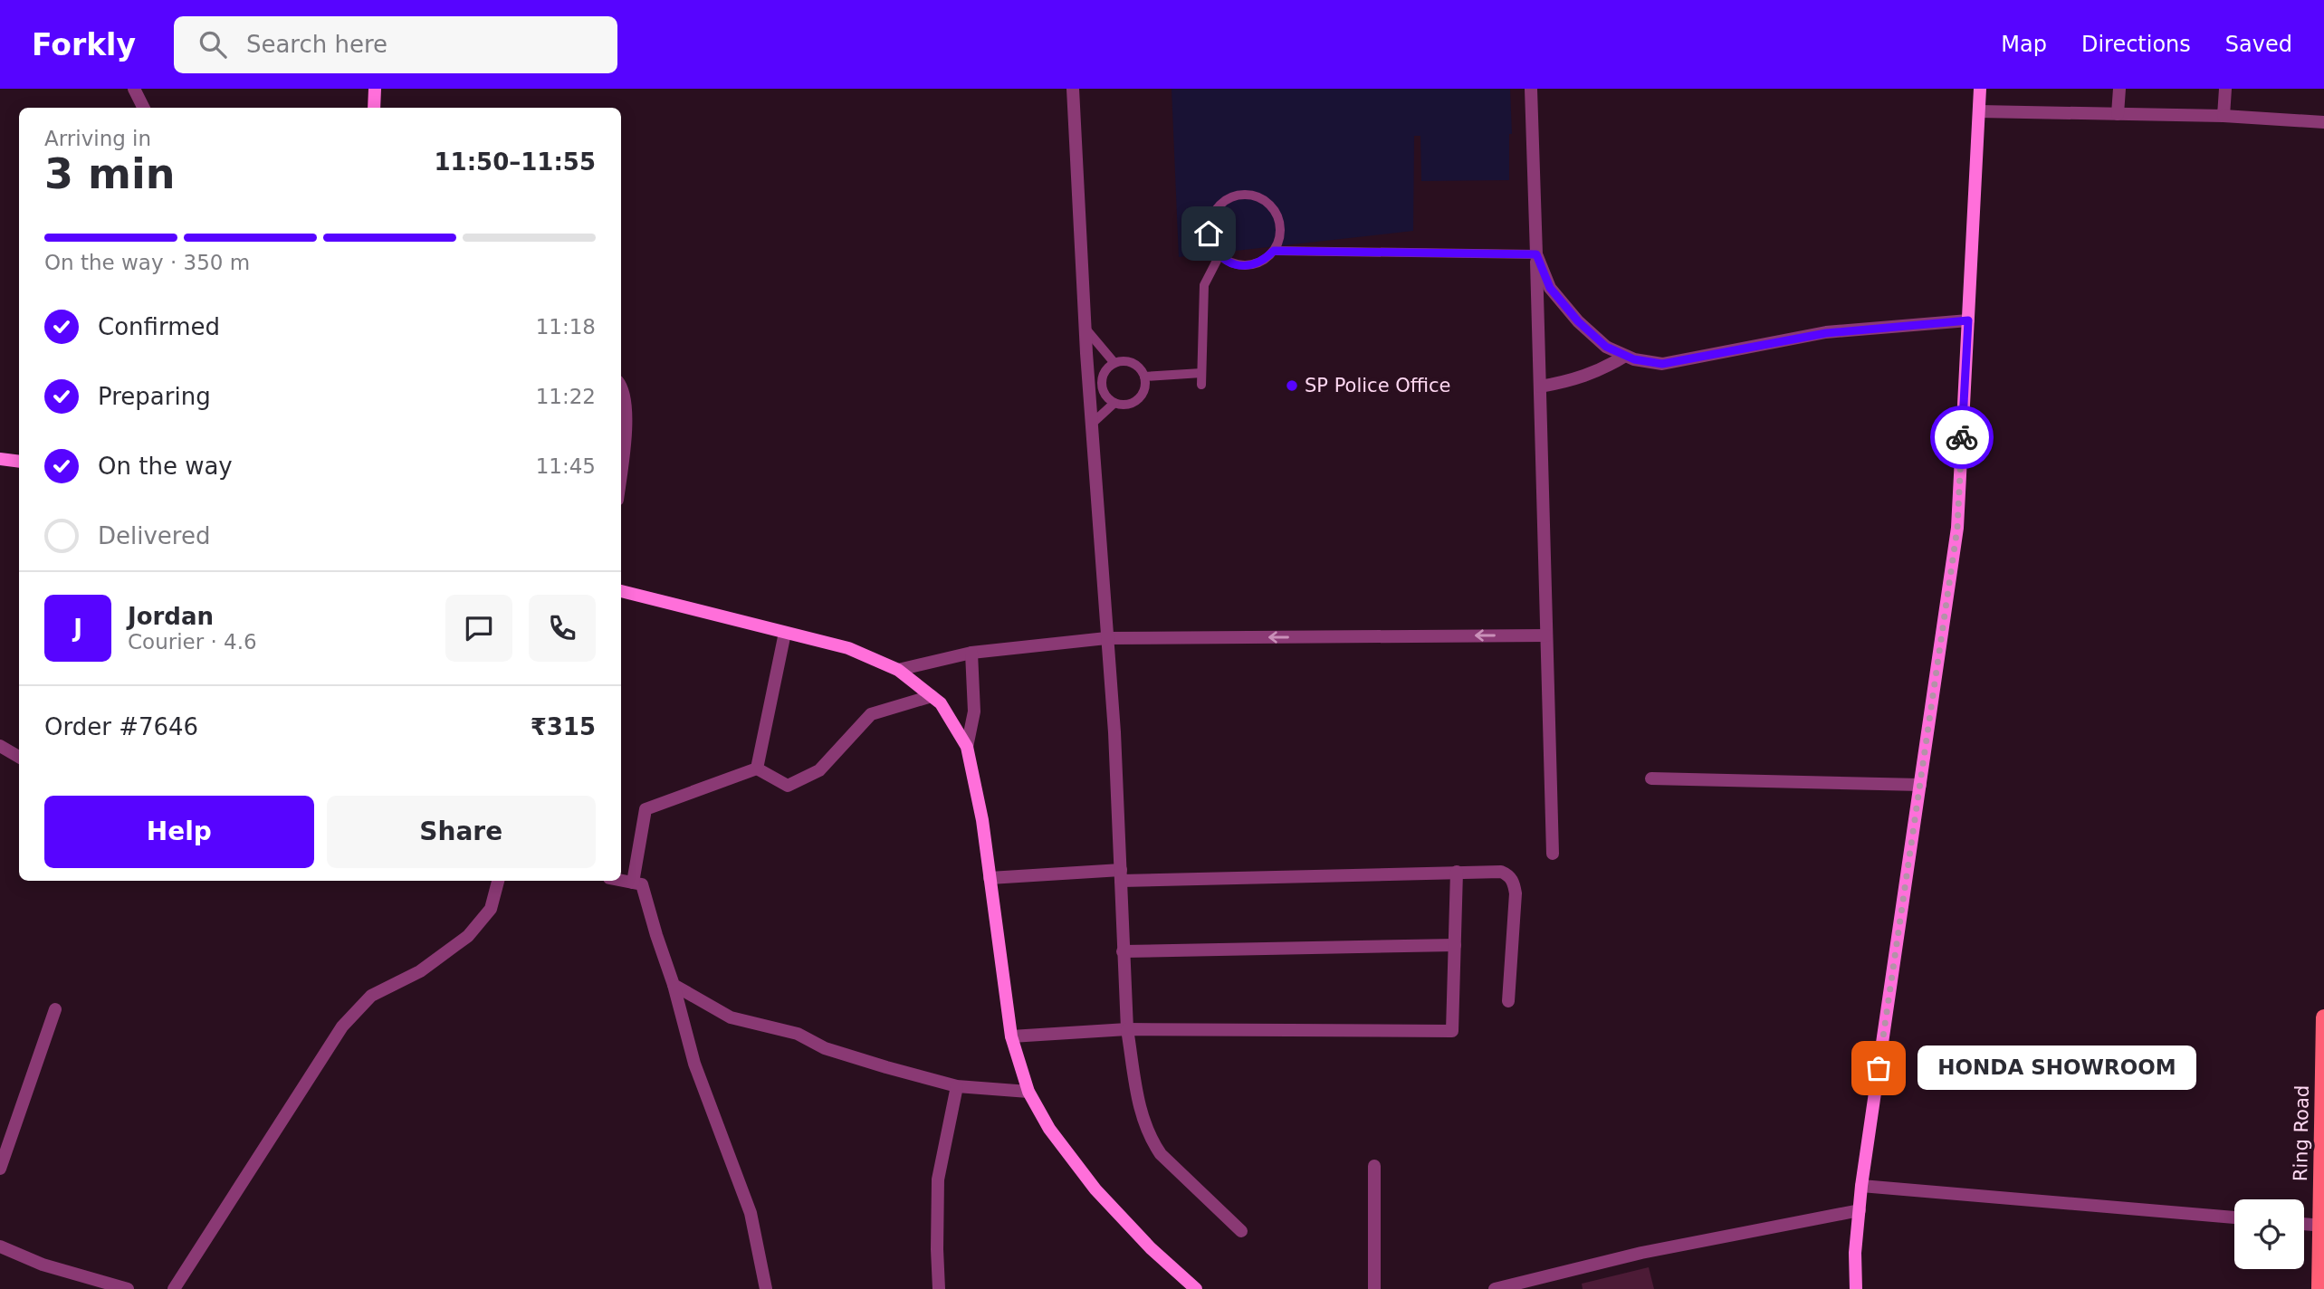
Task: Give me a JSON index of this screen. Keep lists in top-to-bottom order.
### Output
{
  "streets": {
    "main road": ["Ring Road"]
  },
  "places": ["SP Police Office", "HONDA SHOWROOM"],
  "page": {
    "header": "Forkly",
    "search": "Search here",
    "nav": ["Map", "Directions", "Saved"],
    "heading": ["3 min", "Arriving in", "11:50–11:55"],
    "panel": [
      "Jordan",
      "Courier · 4.6",
      "Order #7646",
      "₹315"
    ],
    "bar": "On the way · 350 m",
    "list": [
      ["Confirmed", "11:18"],
      ["Preparing", "11:22"],
      ["On the way", "11:45"],
      "Delivered"
    ],
    "round": "J",
    "buttons": ["Help", "Share"],
    "bubble": "HONDA SHOWROOM"
  }
}
